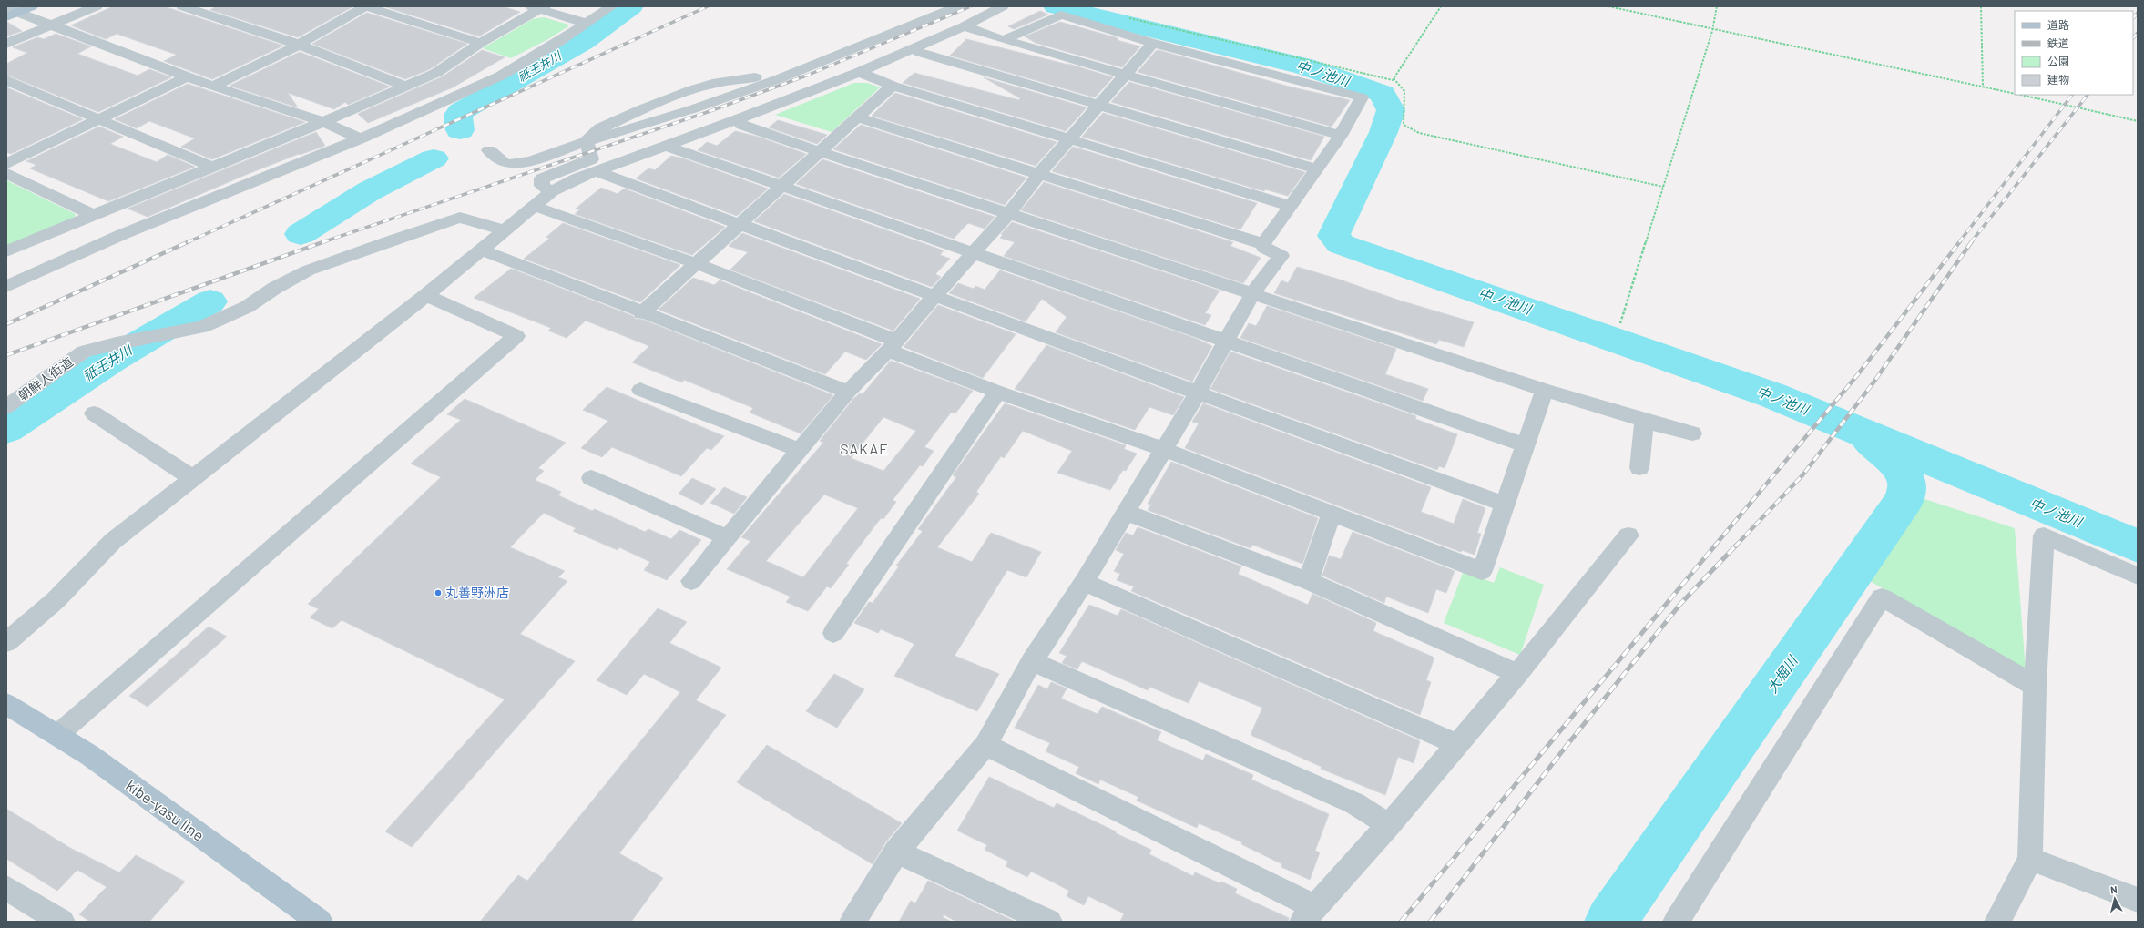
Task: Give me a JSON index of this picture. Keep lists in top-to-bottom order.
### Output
{
  "streets": {
    "main road": ["kibe-yasu line"],
    "street": ["朝鮮人街道"]
  },
  "districts": ["SAKAE"],
  "water": ["祇王井川", "中ノ池川", "大堀川"],
  "places": ["丸善野洲店"],
  "legend": [
    "道路",
    "鉄道",
    "公園",
    "建物"
  ],
  "north": "top"
}
